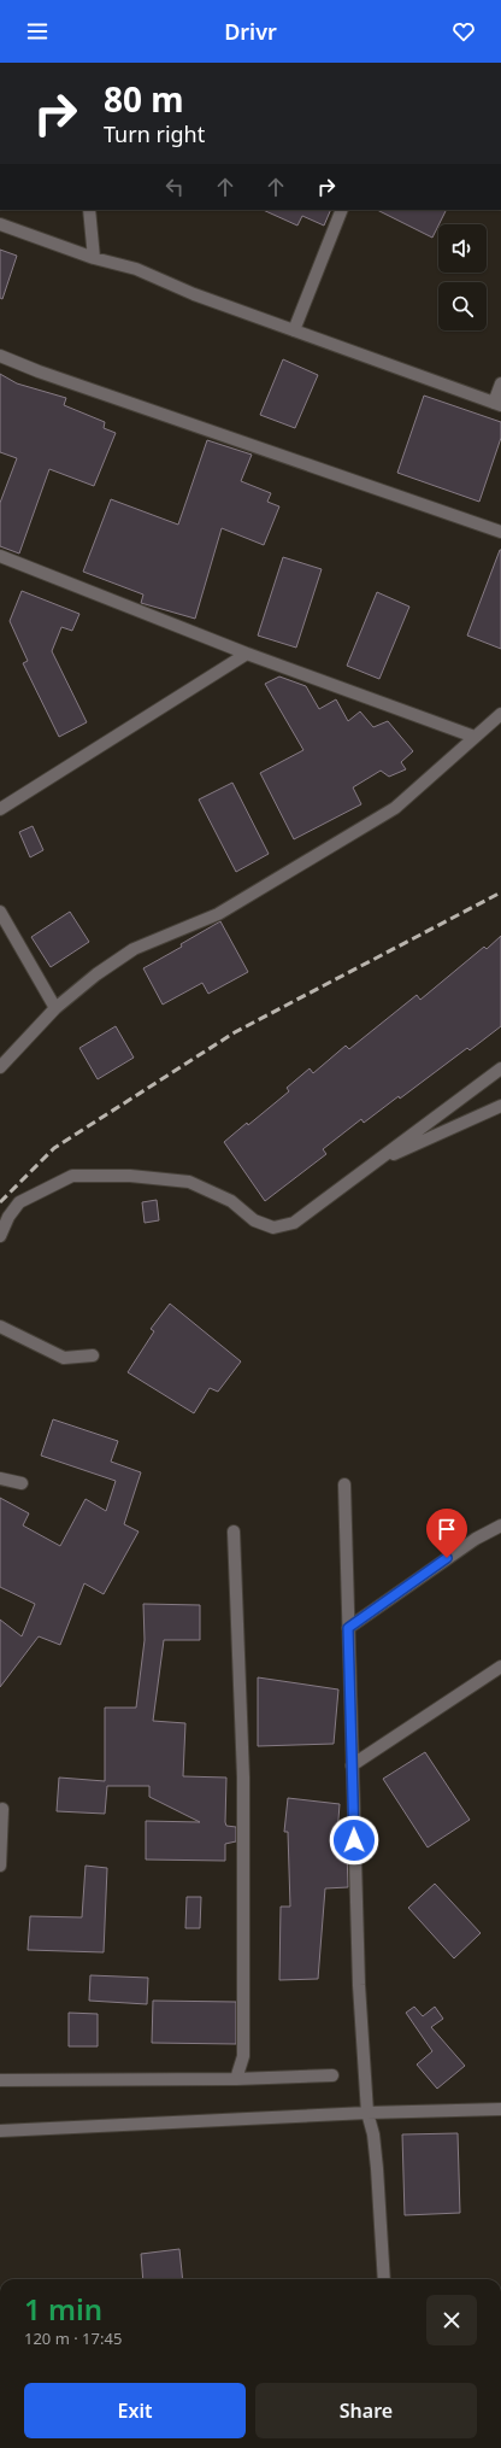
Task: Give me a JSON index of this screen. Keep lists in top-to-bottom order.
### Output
{
  "page": {
    "header": "Drivr",
    "turn": ["80 m", "Turn right"],
    "heading": ["1 min", "120 m · 17:45"],
    "buttons": ["Exit", "Share"]
  }
}
